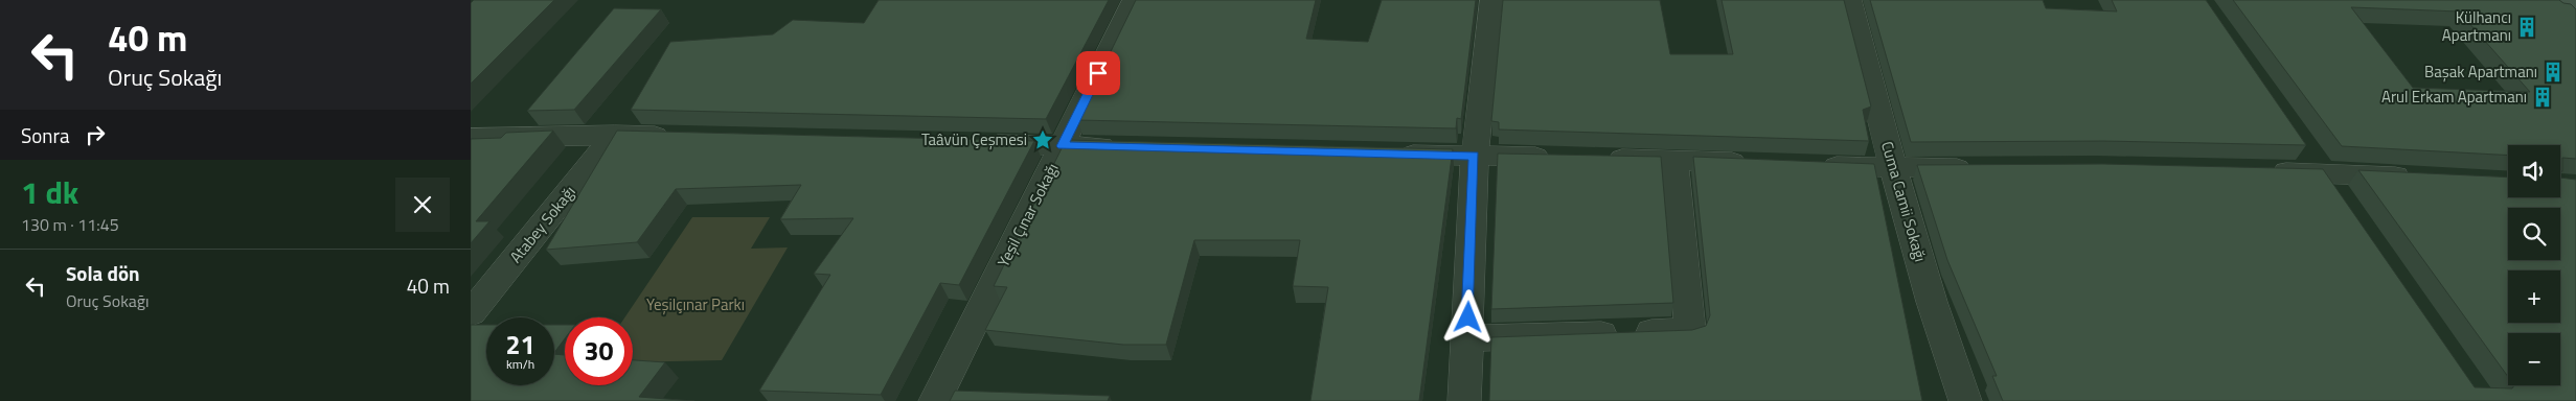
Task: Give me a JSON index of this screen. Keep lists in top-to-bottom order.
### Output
{
  "streets": {
    "street": ["Cuma Camii Sokağı", "Yeşil Çınar Sokağı", "Atabey Sokağı"]
  },
  "parks": ["Yeşilçınar Parkı"],
  "places": {
    "building": ["Külhancı Apartmanı", "Başak Apartmanı", "Arul Erkam Apartmanı"],
    "place": ["Taâvün Çeşmesi"]
  },
  "page": {
    "turn": ["40 m", "Oruç Sokağı"],
    "then": "Sonra",
    "map_buttons": ["+", "−"],
    "heading": ["1 dk", "130 m · 11:45"],
    "list": [
      {
        "name": "Sola dön",
        "note": "Oruç Sokağı",
        "value": "40 m"
      }
    ],
    "speed": "21 km/h",
    "limit": "30"
  }
}
